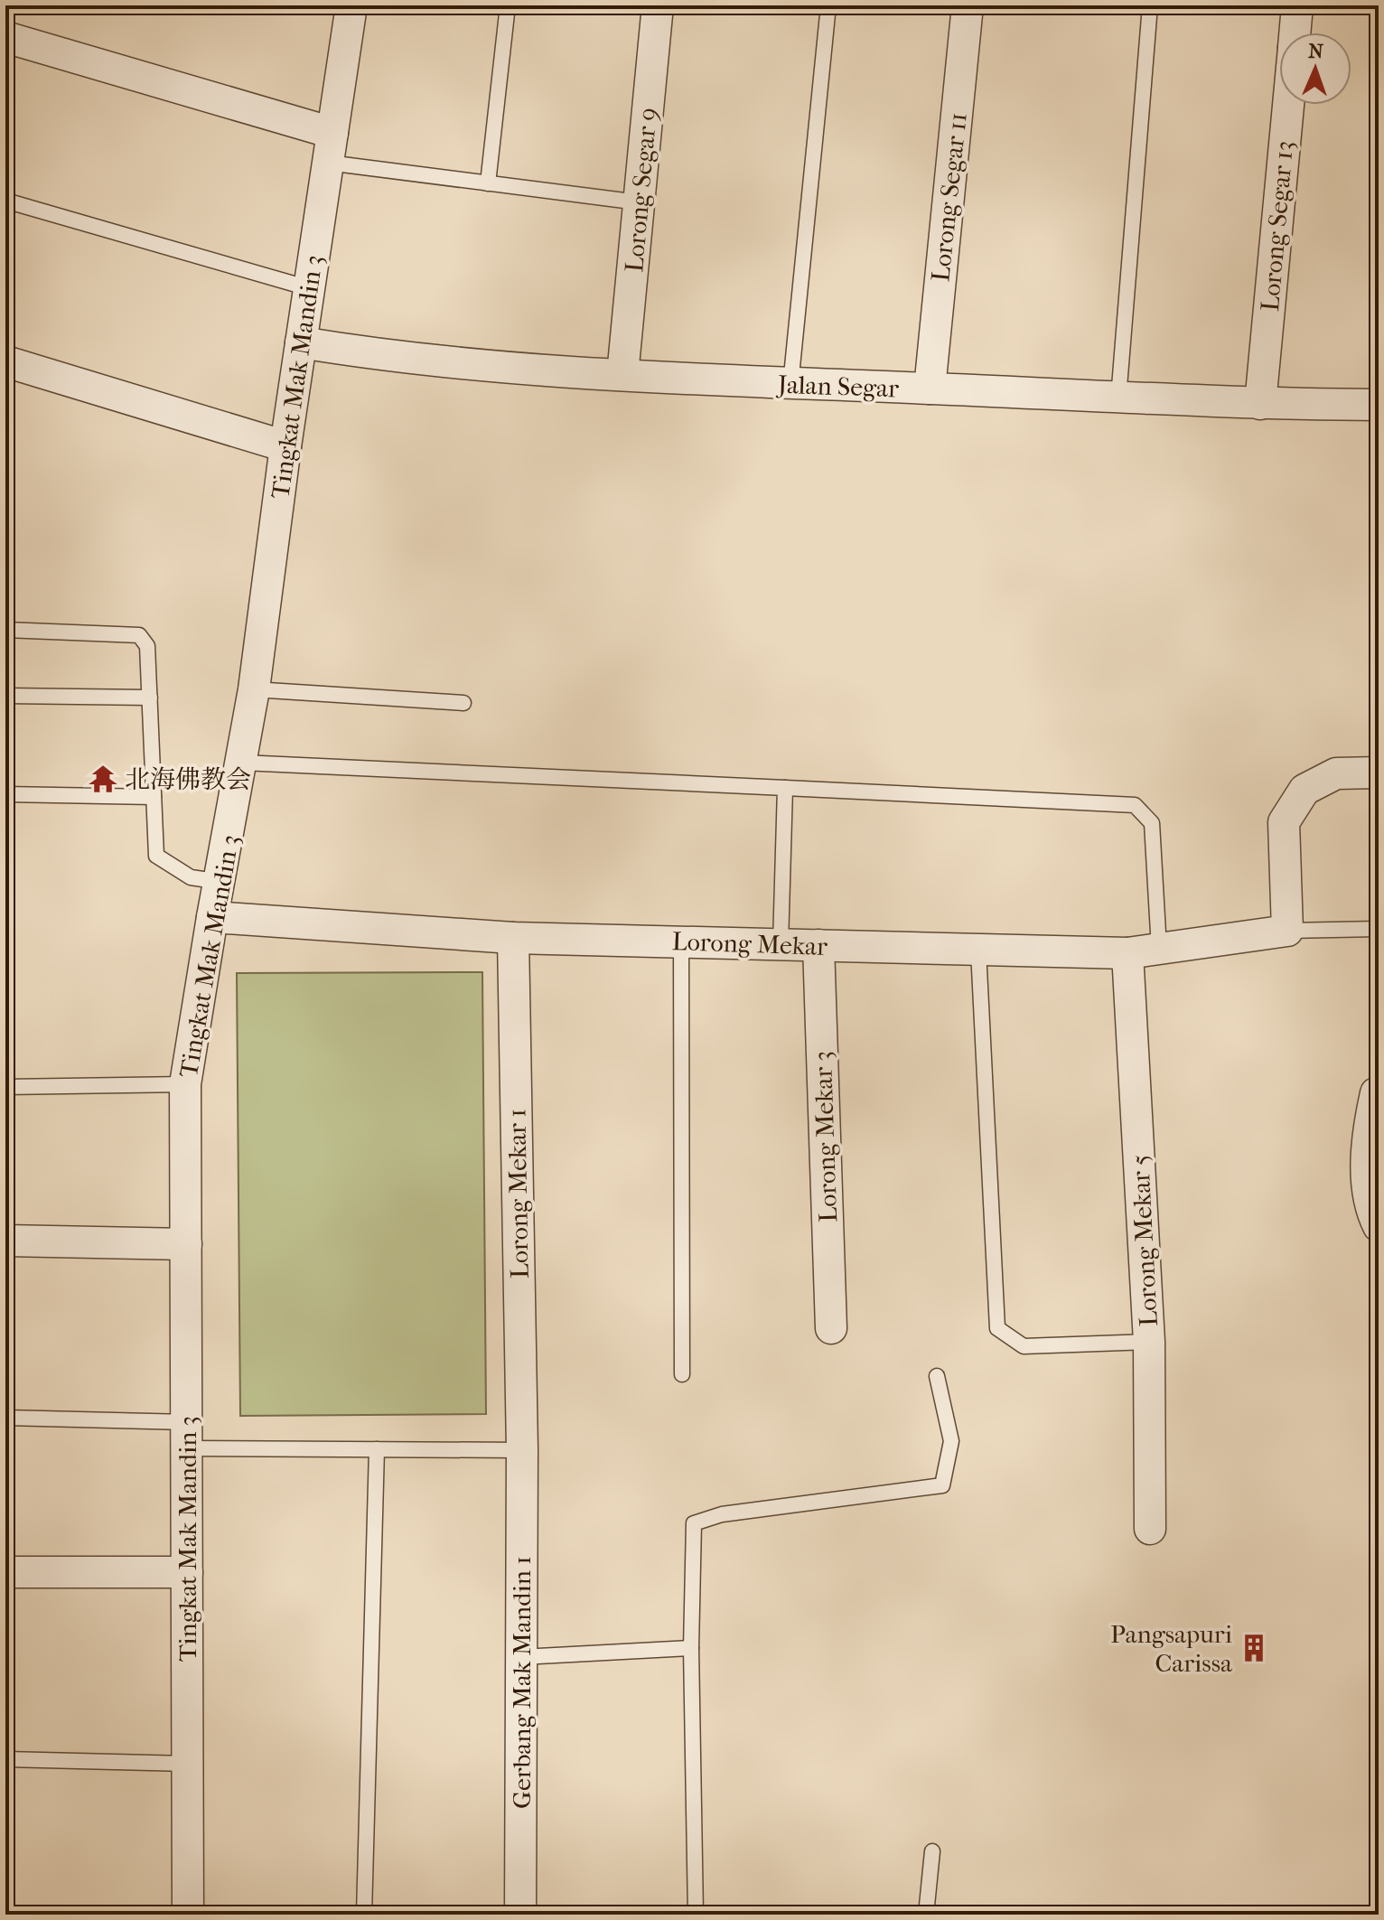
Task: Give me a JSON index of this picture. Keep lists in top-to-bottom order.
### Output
{
  "streets": {
    "street": [
      "Lorong Segar 9",
      "Lorong Segar 11",
      "Lorong Segar 13",
      "Tingkat Mak Mandin 3",
      "Jalan Segar",
      "Lorong Mekar",
      "Lorong Mekar 3",
      "Lorong Mekar 1",
      "Lorong Mekar 5",
      "Gerbang Mak Mandin 1"
    ]
  },
  "crossings": [
    ["Lorong Segar 9", "Jalan Segar"],
    ["Lorong Segar 11", "Jalan Segar"],
    ["Lorong Segar 13", "Jalan Segar"],
    ["Tingkat Mak Mandin 3", "Jalan Segar"],
    ["Tingkat Mak Mandin 3", "Lorong Mekar"],
    ["Lorong Mekar", "Lorong Mekar 3"],
    ["Lorong Mekar", "Lorong Mekar 1"],
    ["Lorong Mekar", "Lorong Mekar 5"],
    ["Lorong Mekar 1", "Gerbang Mak Mandin 1"]
  ],
  "places": {
    "temple": ["北海佛教会"],
    "building": ["Pangsapuri Carissa"]
  },
  "north": "top"
}
